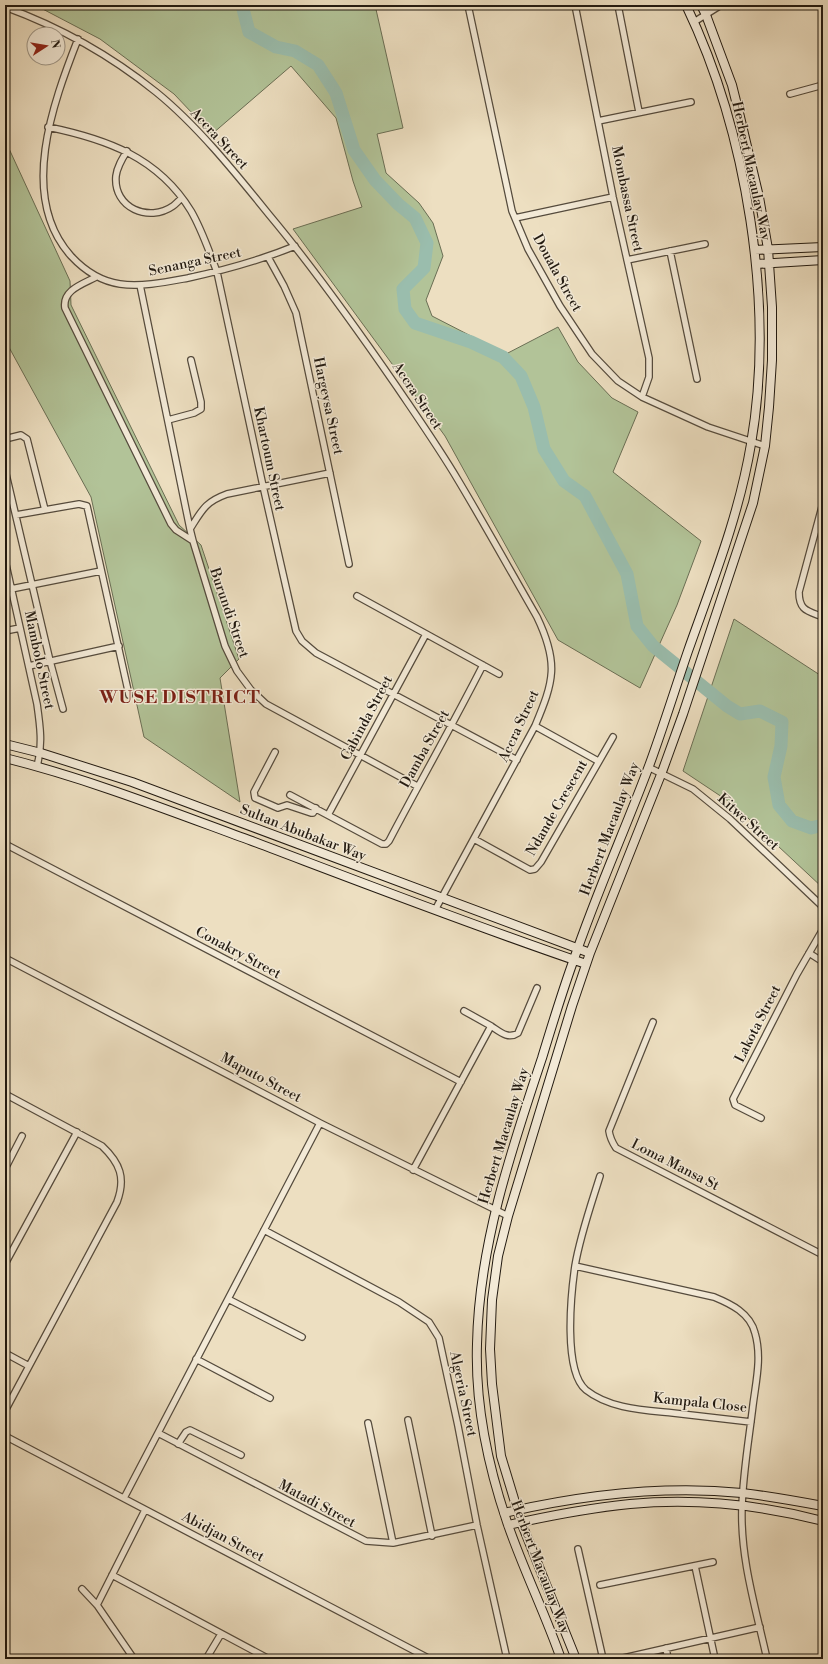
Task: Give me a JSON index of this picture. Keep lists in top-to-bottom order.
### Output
{
  "streets": {
    "main road": ["Herbert Macaulay Way", "Sultan Abubakar Way"],
    "street": [
      "Accra Street",
      "Mombassa Street",
      "Senanga Street",
      "Douala Street",
      "Hargeysa Street",
      "Khartoum Street",
      "Burundi Street",
      "Mambolo Street",
      "Cabinda Street",
      "Damba Street",
      "Ndande Crescent",
      "Kitwe Street",
      "Conakry Street",
      "Lakota Street",
      "Maputo Street",
      "Loma Mansa St",
      "Algeria Street",
      "Kampala Close",
      "Matadi Street",
      "Abidjan Street"
    ]
  },
  "crossings": [
    ["Accra Street", "Senanga Street"],
    ["Accra Street", "Khartoum Street"],
    ["Accra Street", "Ndande Crescent"],
    ["Accra Street", "Sultan Abubakar Way"],
    ["Herbert Macaulay Way", "Douala Street"],
    ["Herbert Macaulay Way", "Kitwe Street"],
    ["Herbert Macaulay Way", "Sultan Abubakar Way"],
    ["Herbert Macaulay Way", "Maputo Street"],
    ["Mombassa Street", "Douala Street"],
    ["Senanga Street", "Hargeysa Street"],
    ["Senanga Street", "Khartoum Street"],
    ["Senanga Street", "Burundi Street"],
    ["Khartoum Street", "Cabinda Street"],
    ["Khartoum Street", "Damba Street"],
    ["Burundi Street", "Cabinda Street"],
    ["Burundi Street", "Damba Street"],
    ["Mambolo Street", "Sultan Abubakar Way"],
    ["Cabinda Street", "Damba Street"],
    ["Algeria Street", "Matadi Street"]
  ],
  "districts": ["WUSE DISTRICT"],
  "north": "right"
}
